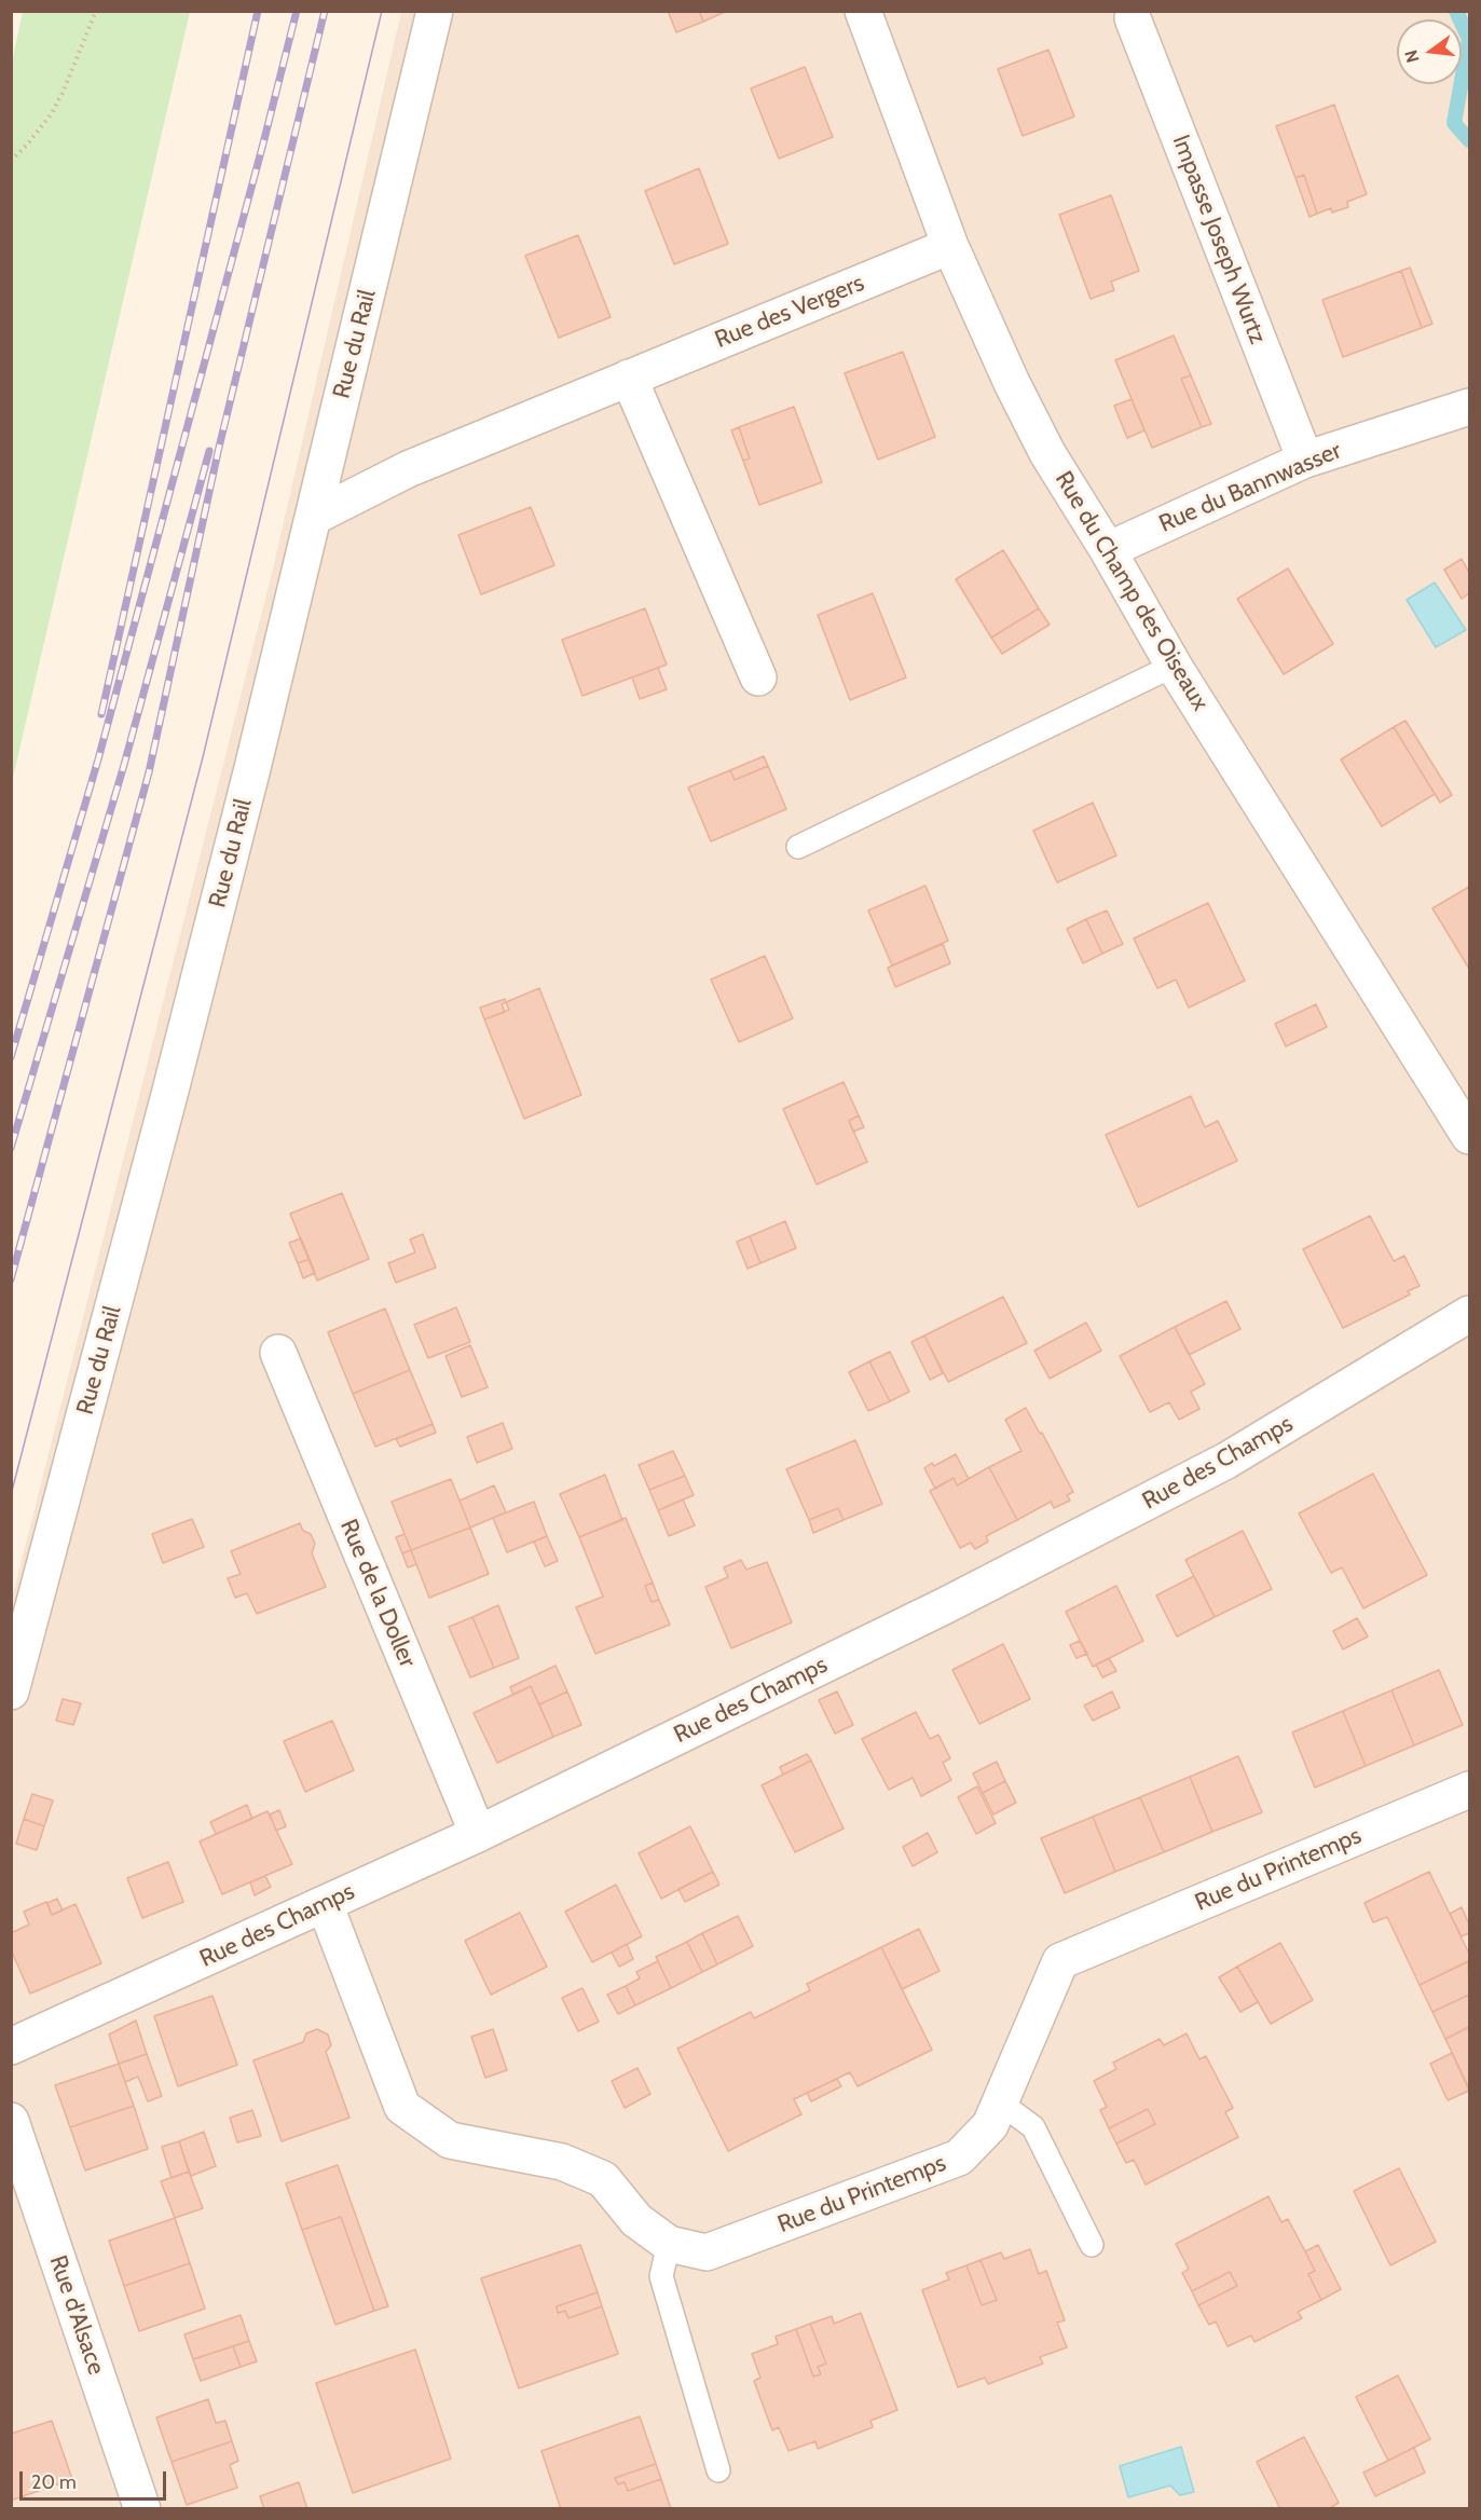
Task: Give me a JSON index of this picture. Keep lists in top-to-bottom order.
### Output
{
  "streets": {
    "street": [
      "Impasse Joseph Wurtz",
      "Rue des Vergers",
      "Rue du Rail",
      "Rue du Bannwasser",
      "Rue du Champ des Oiseaux",
      "Rue des Champs",
      "Rue de la Doller",
      "Rue du Printemps",
      "Rue d'Alsace"
    ]
  },
  "crossings": [
    ["Impasse Joseph Wurtz", "Rue du Bannwasser"],
    ["Rue des Vergers", "Rue du Rail"],
    ["Rue des Vergers", "Rue du Champ des Oiseaux"],
    ["Rue du Bannwasser", "Rue du Champ des Oiseaux"],
    ["Rue des Champs", "Rue de la Doller"],
    ["Rue des Champs", "Rue du Printemps"]
  ],
  "scale_bar": "20 m",
  "north": "left"
}
